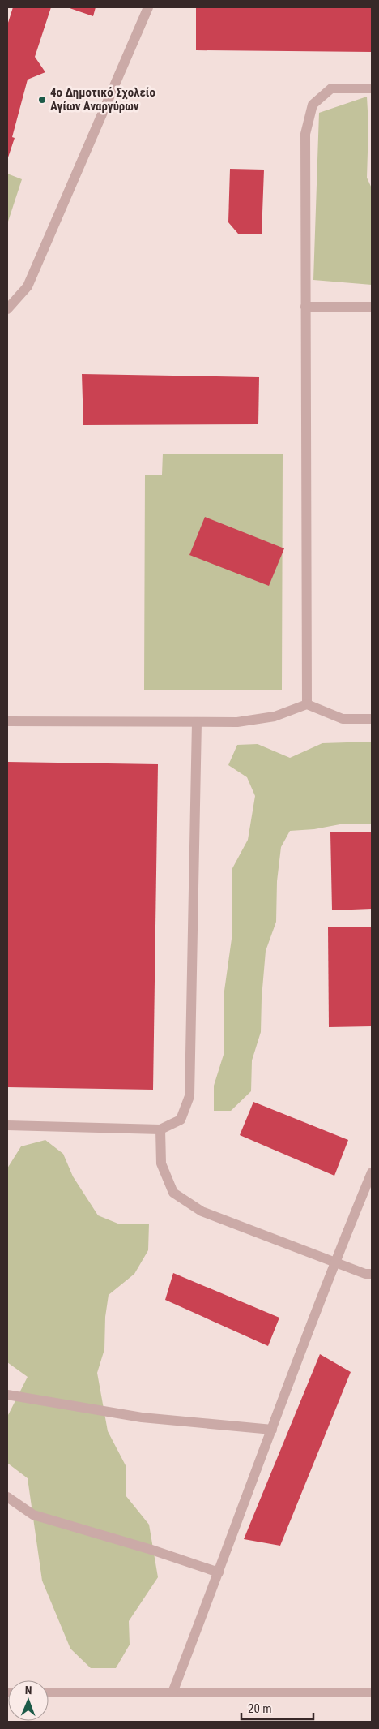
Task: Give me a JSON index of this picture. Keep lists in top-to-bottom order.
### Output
{
  "places": ["4ο Δημοτικό Σχολείο Αγίων Αναργύρων"],
  "scale_bar": "20 m",
  "north": "top"
}
